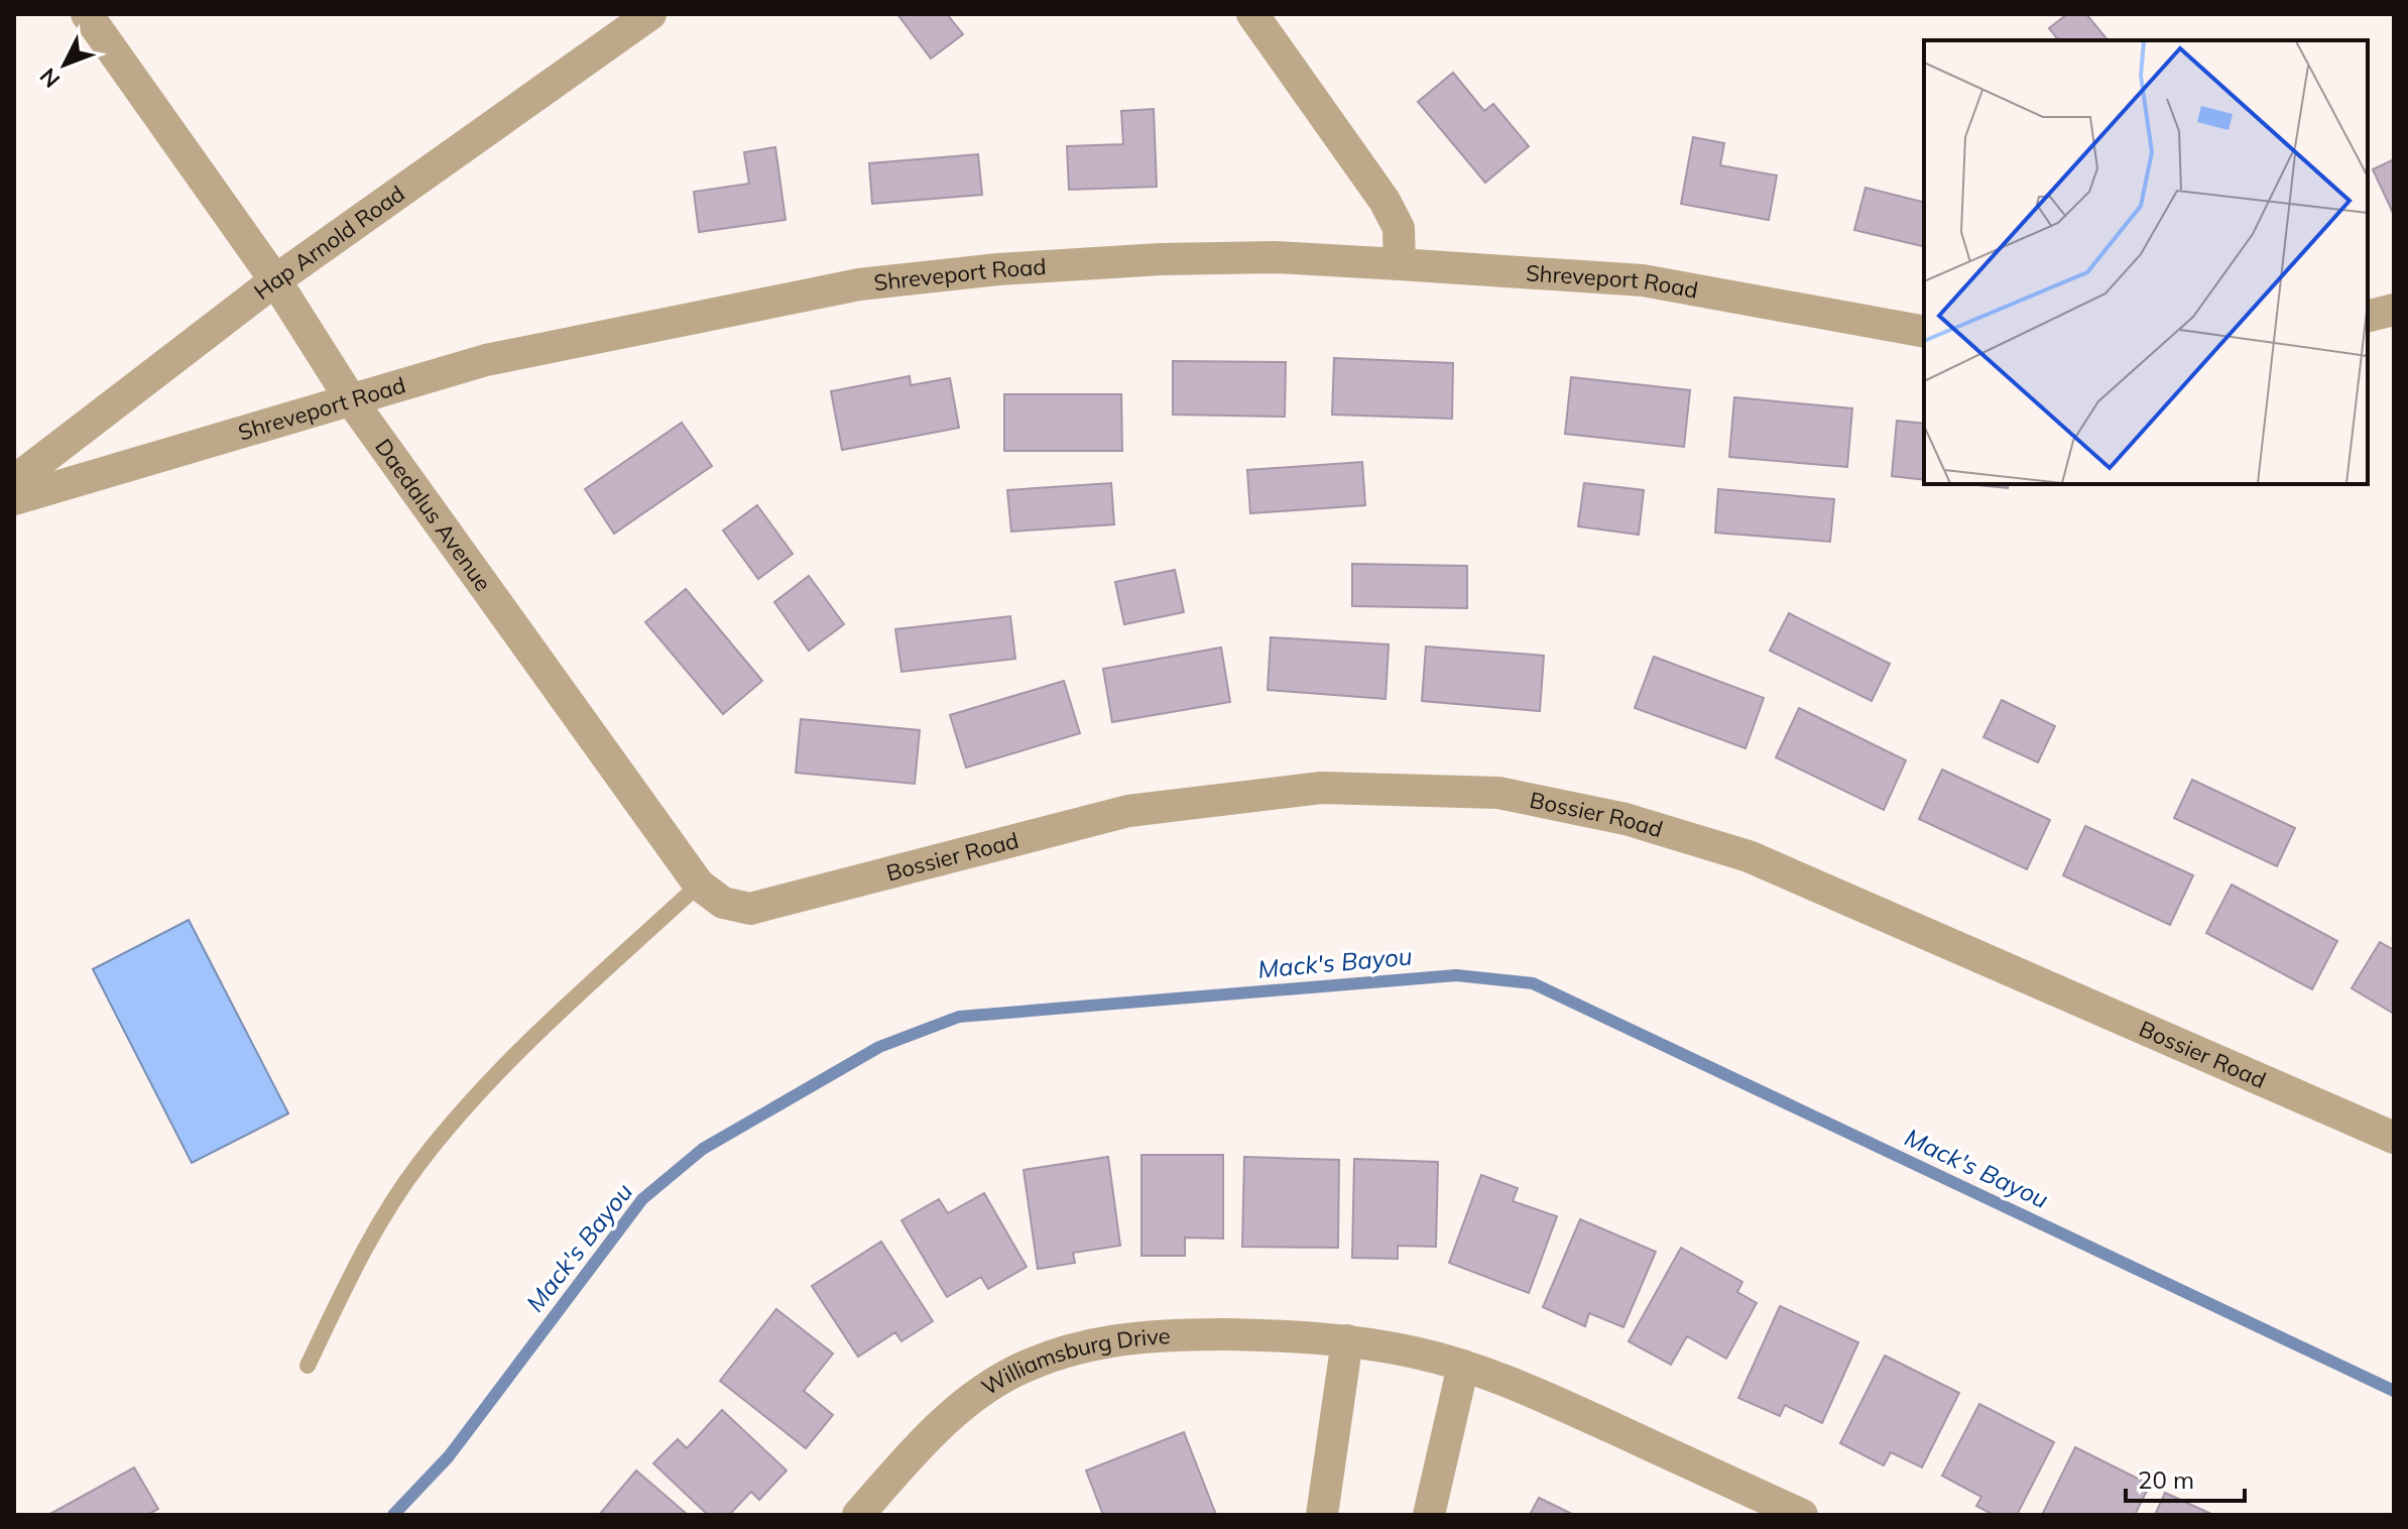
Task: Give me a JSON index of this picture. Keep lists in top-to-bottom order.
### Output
{
  "streets": {
    "street": [
      "Hap Arnold Road",
      "Shreveport Road",
      "Daedalus Avenue",
      "Bossier Road",
      "Williamsburg Drive"
    ]
  },
  "crossings": [
    ["Hap Arnold Road", "Daedalus Avenue"],
    ["Shreveport Road", "Daedalus Avenue"],
    ["Daedalus Avenue", "Bossier Road"]
  ],
  "water": ["Mack's Bayou"],
  "scale_bar": "20 m",
  "north": "bottom left"
}
